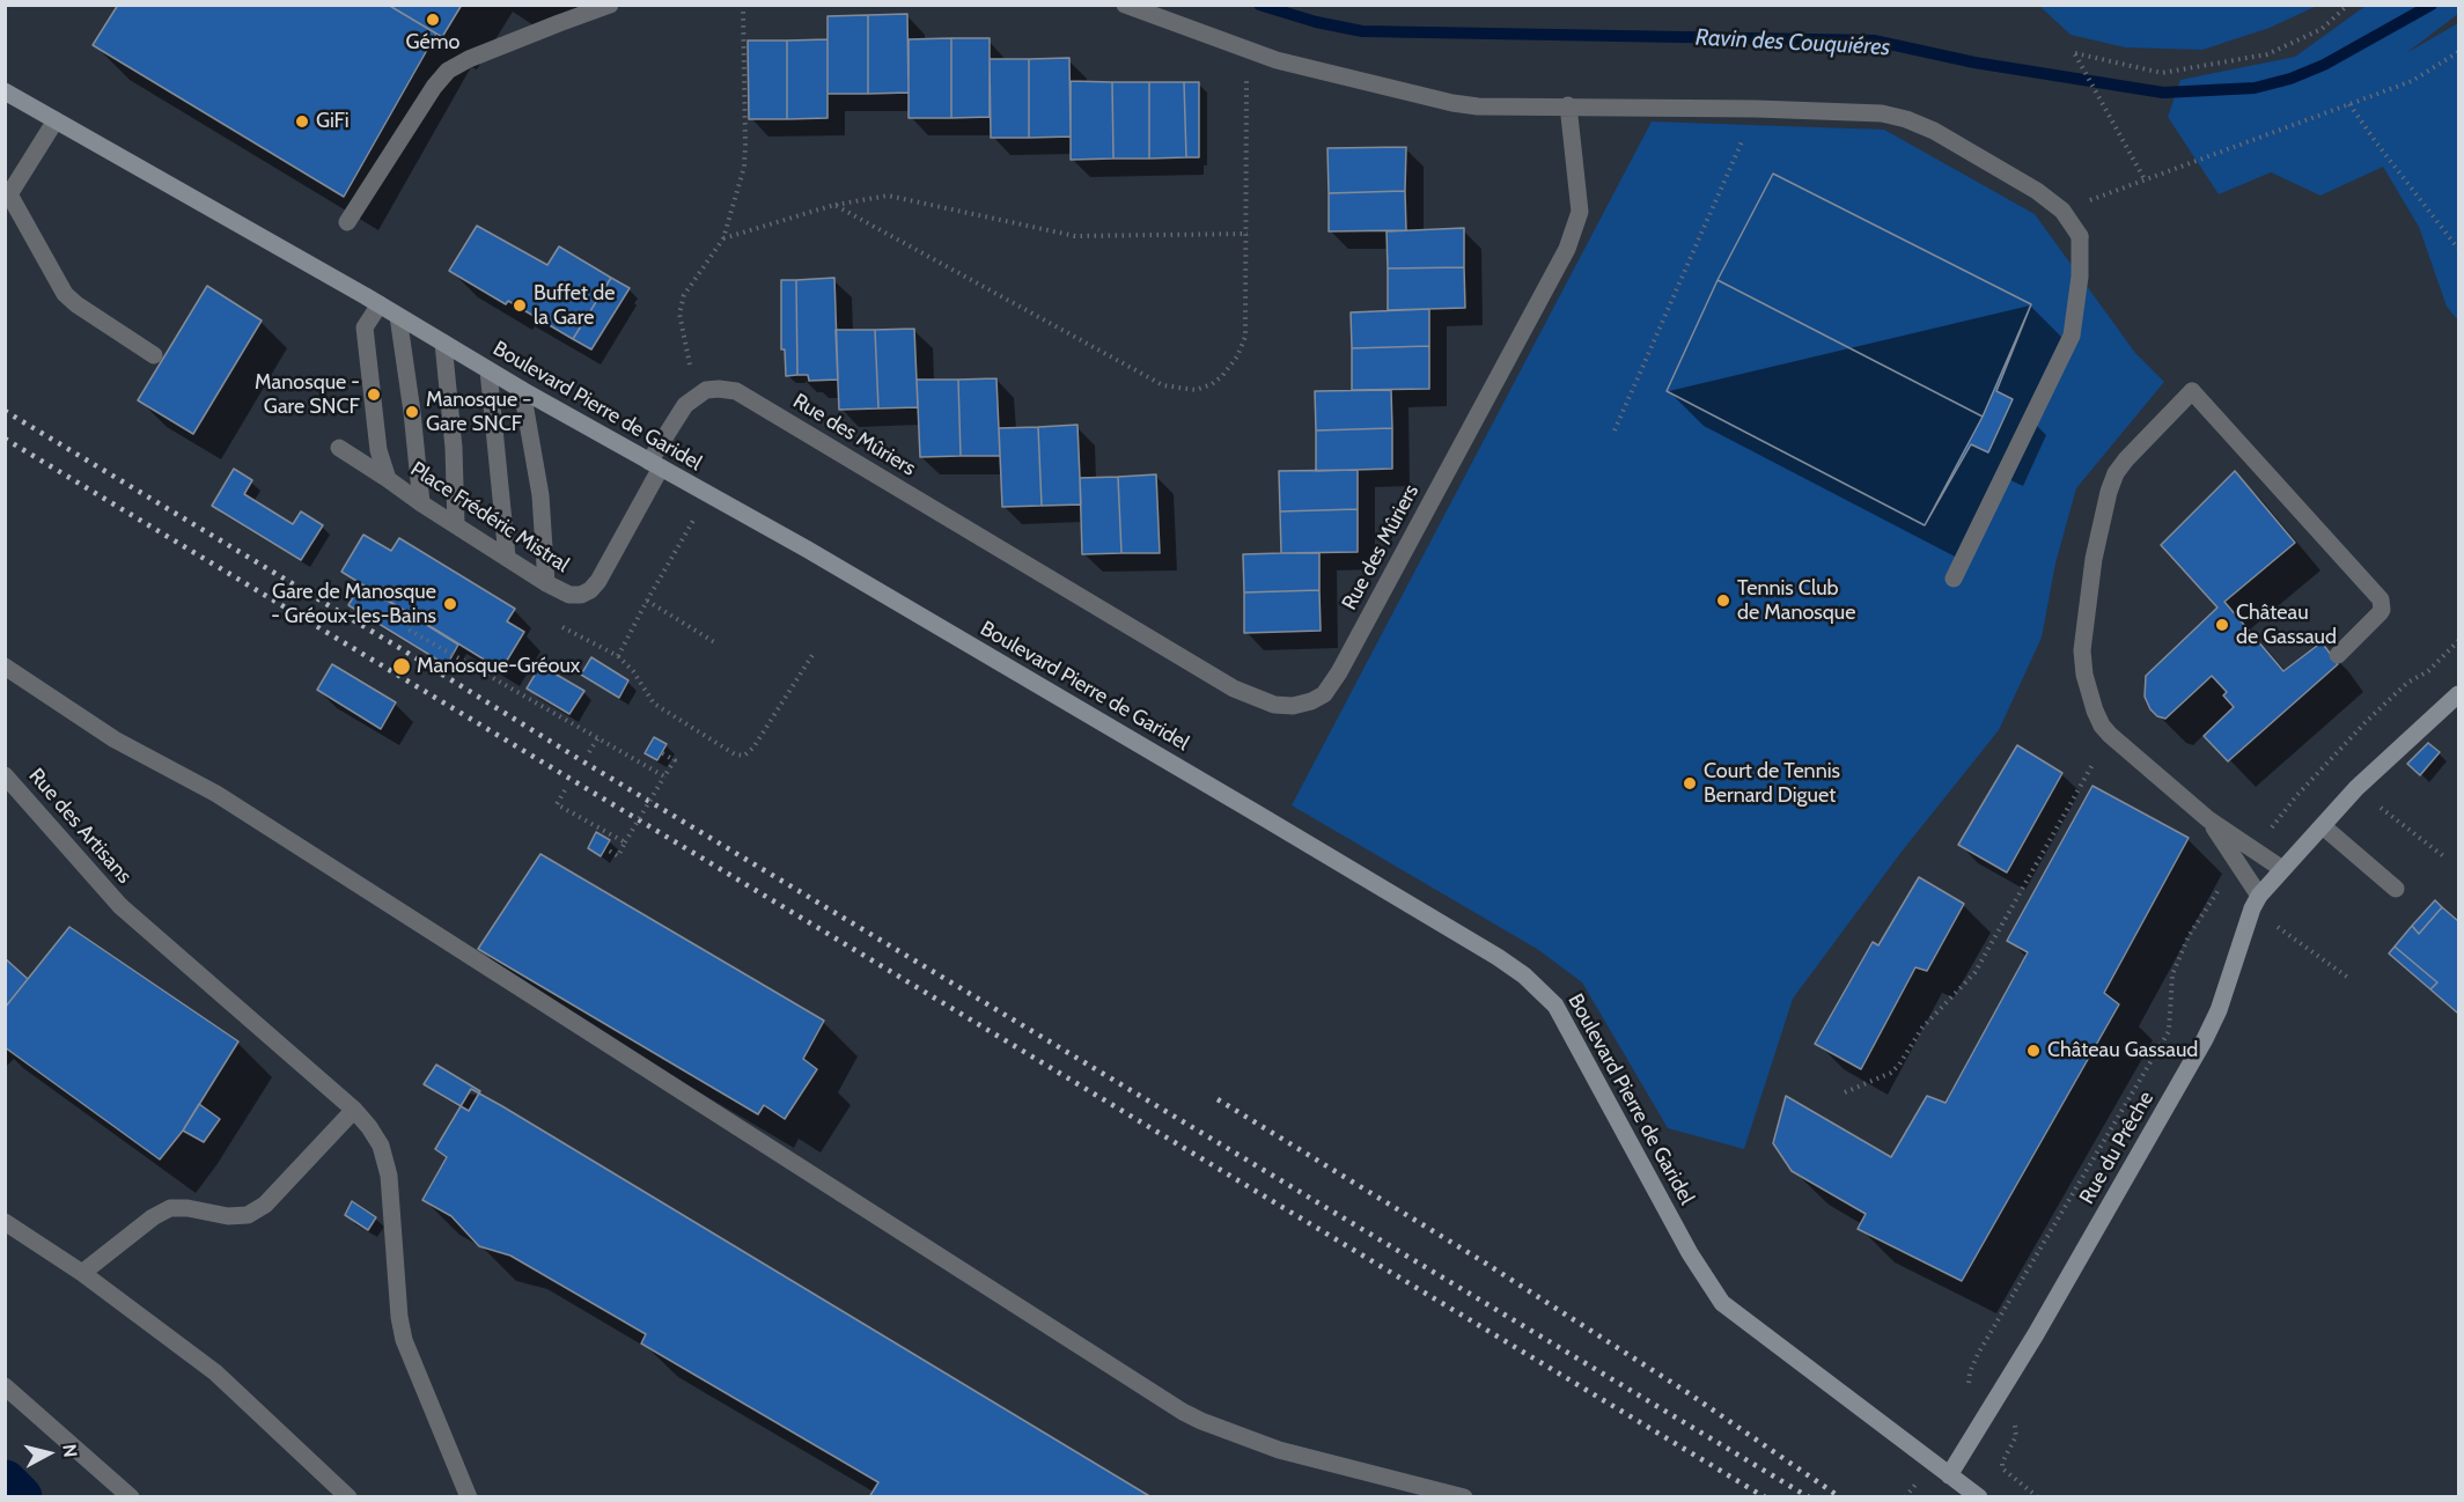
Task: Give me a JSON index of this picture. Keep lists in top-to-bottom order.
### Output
{
  "streets": {
    "street": [
      "Boulevard Pierre de Garidel",
      "Rue des Mûriers",
      "Place Frédéric Mistral",
      "Rue des Artisans",
      "Rue du Prêche"
    ]
  },
  "crossings": [
    ["Boulevard Pierre de Garidel", "Place Frédéric Mistral"],
    ["Boulevard Pierre de Garidel", "Rue du Prêche"]
  ],
  "water": ["Ravin des Couquiéres"],
  "places": [
    "Gémo",
    "GiFi",
    "Buffet de la Gare",
    "Manosque - Gare SNCF",
    "Manosque − Gare SNCF",
    "Tennis Club de Manosque",
    "Gare de Manosque - Gréoux-les-Bains",
    "Château de Gassaud",
    "Manosque-Gréoux",
    "Court de Tennis Bernard Diguet",
    "Château Gassaud"
  ],
  "north": "right"
}
